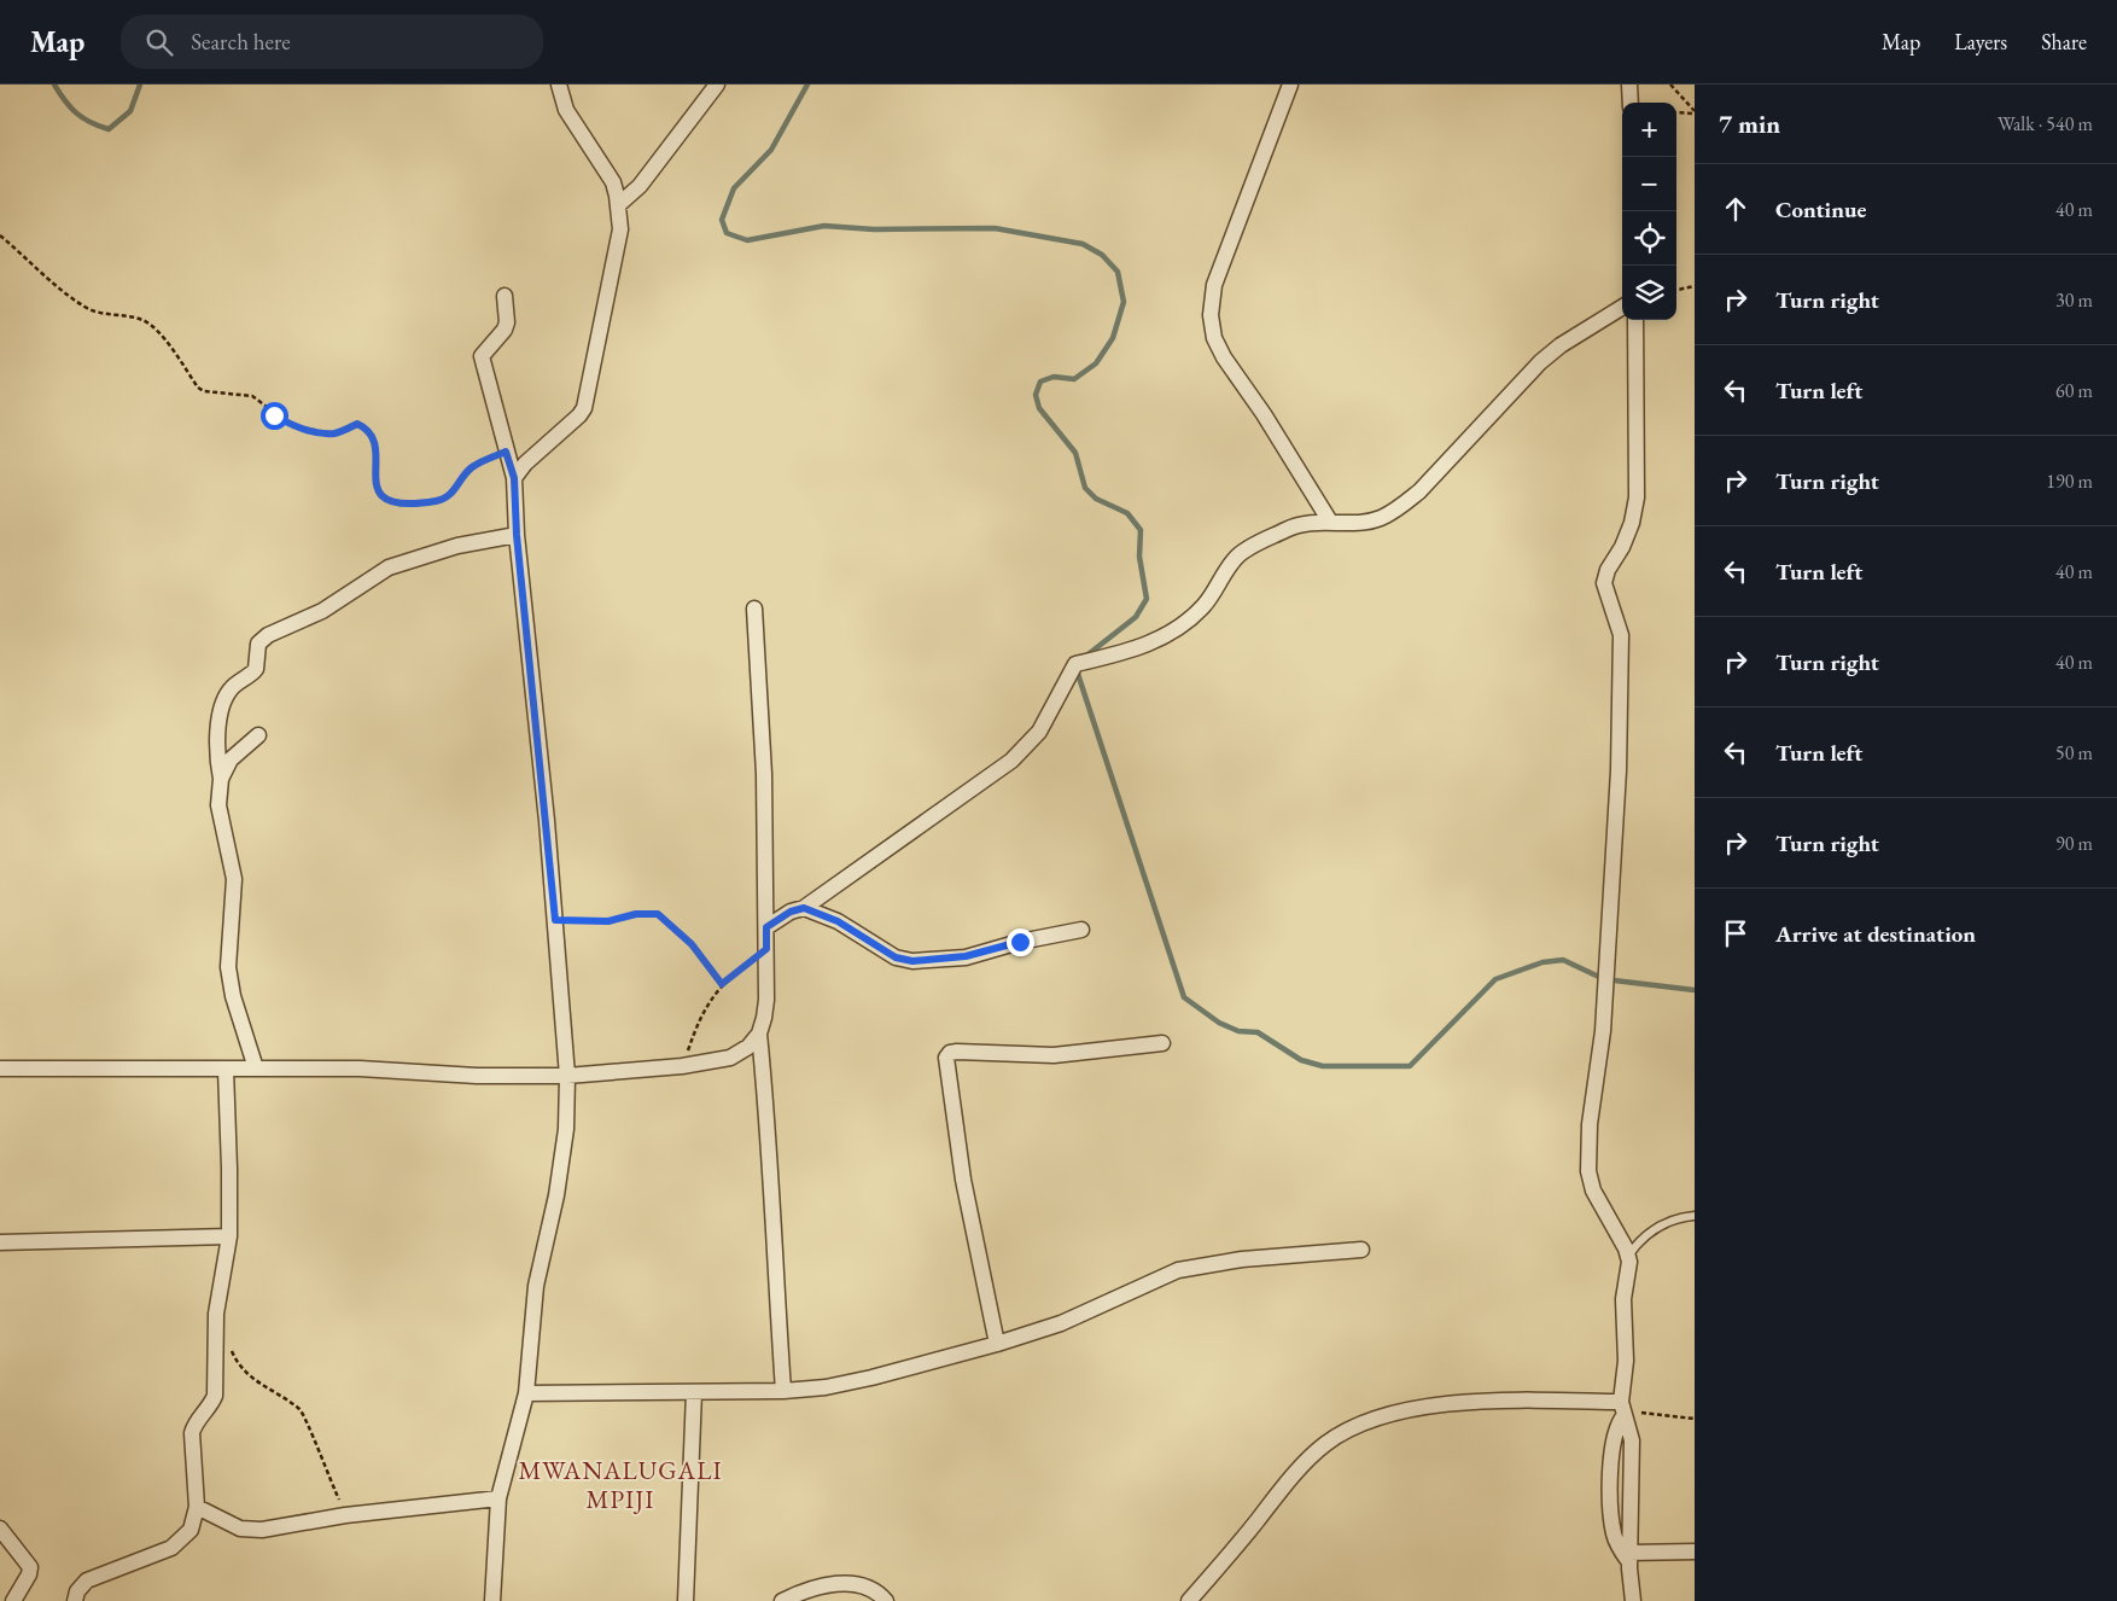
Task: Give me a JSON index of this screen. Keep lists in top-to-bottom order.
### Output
{
  "districts": ["MWANALUGALI MPIJI"],
  "page": {
    "header": "Map",
    "search": "Search here",
    "nav": ["Map", "Layers", "Share"],
    "heading": ["7 min", "Walk · 540 m"],
    "map_buttons": ["+", "−"],
    "list": [
      ["Continue", "40 m"],
      ["Turn right", "30 m"],
      ["Turn left", "60 m"],
      ["Turn right", "190 m"],
      ["Turn left", "40 m"],
      ["Turn right", "40 m"],
      ["Turn left", "50 m"],
      ["Turn right", "90 m"],
      "Arrive at destination"
    ]
  }
}
